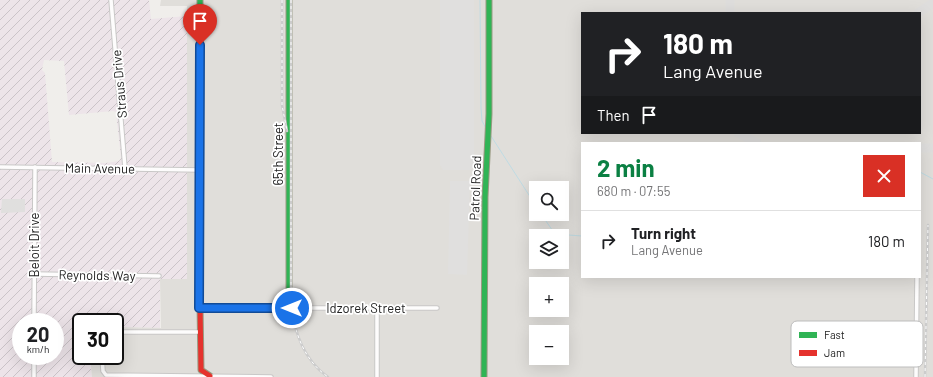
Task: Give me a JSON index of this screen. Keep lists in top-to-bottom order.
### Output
{
  "streets": {
    "street": [
      "Straus Drive",
      "65th Street",
      "Main Avenue",
      "Patrol Road",
      "Beloit Drive",
      "Reynolds Way",
      "Idzorek Street"
    ]
  },
  "crossings": [
    ["Straus Drive", "Main Avenue"],
    ["65th Street", "Idzorek Street"],
    ["Main Avenue", "Beloit Drive"],
    ["Beloit Drive", "Reynolds Way"]
  ],
  "legend": ["Fast", "Jam"],
  "page": {
    "turn": ["180 m", "Lang Avenue"],
    "then": "Then",
    "heading": ["2 min", "680 m · 07:55"],
    "map_buttons": ["+", "−"],
    "list": [
      {
        "name": "Turn right",
        "note": "Lang Avenue",
        "value": "180 m"
      }
    ],
    "speed": "20 km/h",
    "limit": "30"
  }
}
